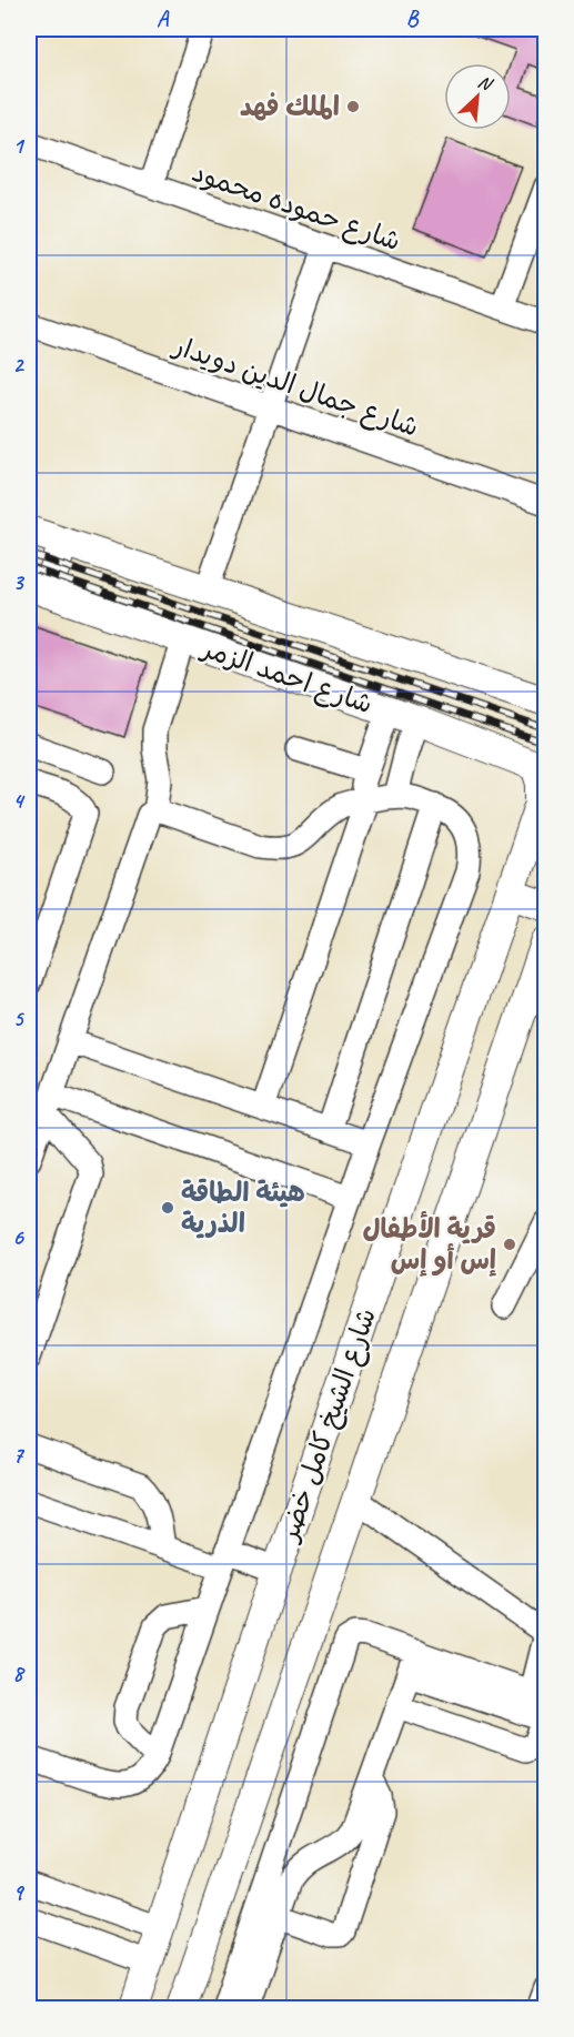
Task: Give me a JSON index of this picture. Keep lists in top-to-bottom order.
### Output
{
  "streets": {
    "main road": ["شارع احمد الزمر", "شارع الشيخ كامل خضر"],
    "street": ["شارع حموده محمود", "شارع جمال الدين دويدار"]
  },
  "crossings": [
    ["شارع احمد الزمر", "شارع الشيخ كامل خضر"]
  ],
  "places": ["الملك فهد", "هيئة الطاقة الذرية", "قرية الأطفال إس أو إس"],
  "north": "top right",
  "grid": {
    "columns": ["A", "B"],
    "rows": [
      "1",
      "2",
      "3",
      "4",
      "5",
      "6",
      "7",
      "8",
      "9"
    ]
  }
}
